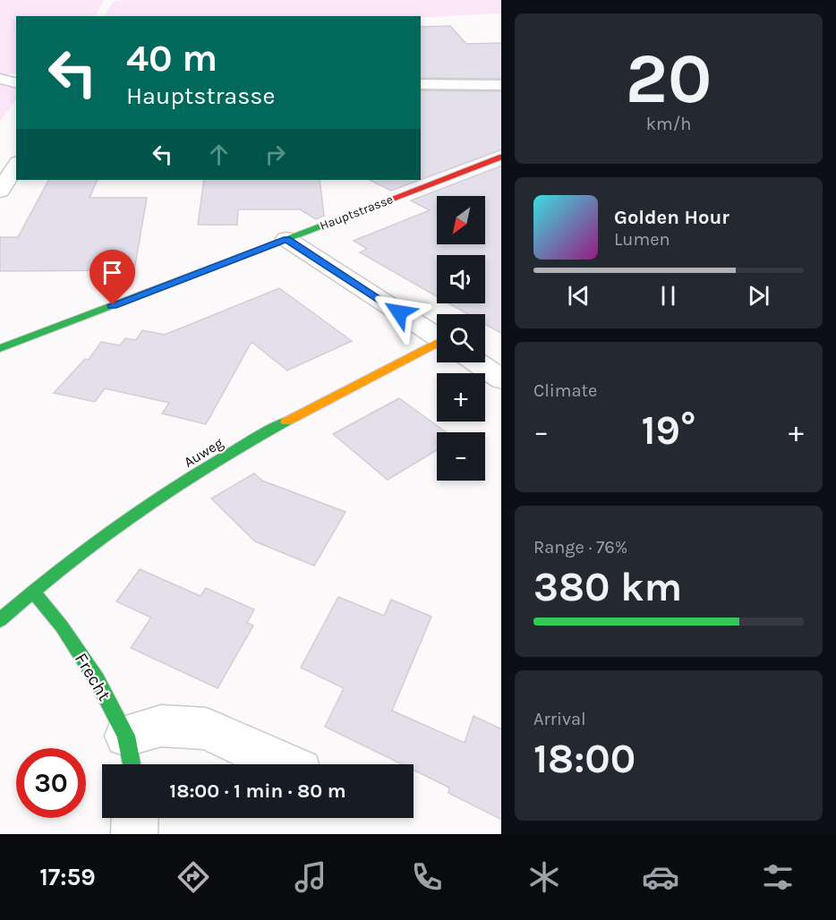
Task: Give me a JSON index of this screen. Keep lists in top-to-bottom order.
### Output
{
  "streets": {
    "street": ["Hauptstrasse", "Auweg", "Frecht"]
  },
  "crossings": [
    ["Auweg", "Frecht"]
  ],
  "north": "bottom left",
  "page": {
    "tile": [
      ["20", "km/h"],
      "Climate",
      ["Range · 76%", "380 km"],
      ["Arrival", "18:00"]
    ],
    "turn": ["40 m", "Hauptstrasse"],
    "song": ["Golden Hour", "Lumen"],
    "map_buttons": ["+", "−"],
    "heat": ["−", "19°", "+"],
    "limit": "30",
    "trip": "18:00 · 1 min · 80 m",
    "tabs": "17:59"
  }
}
